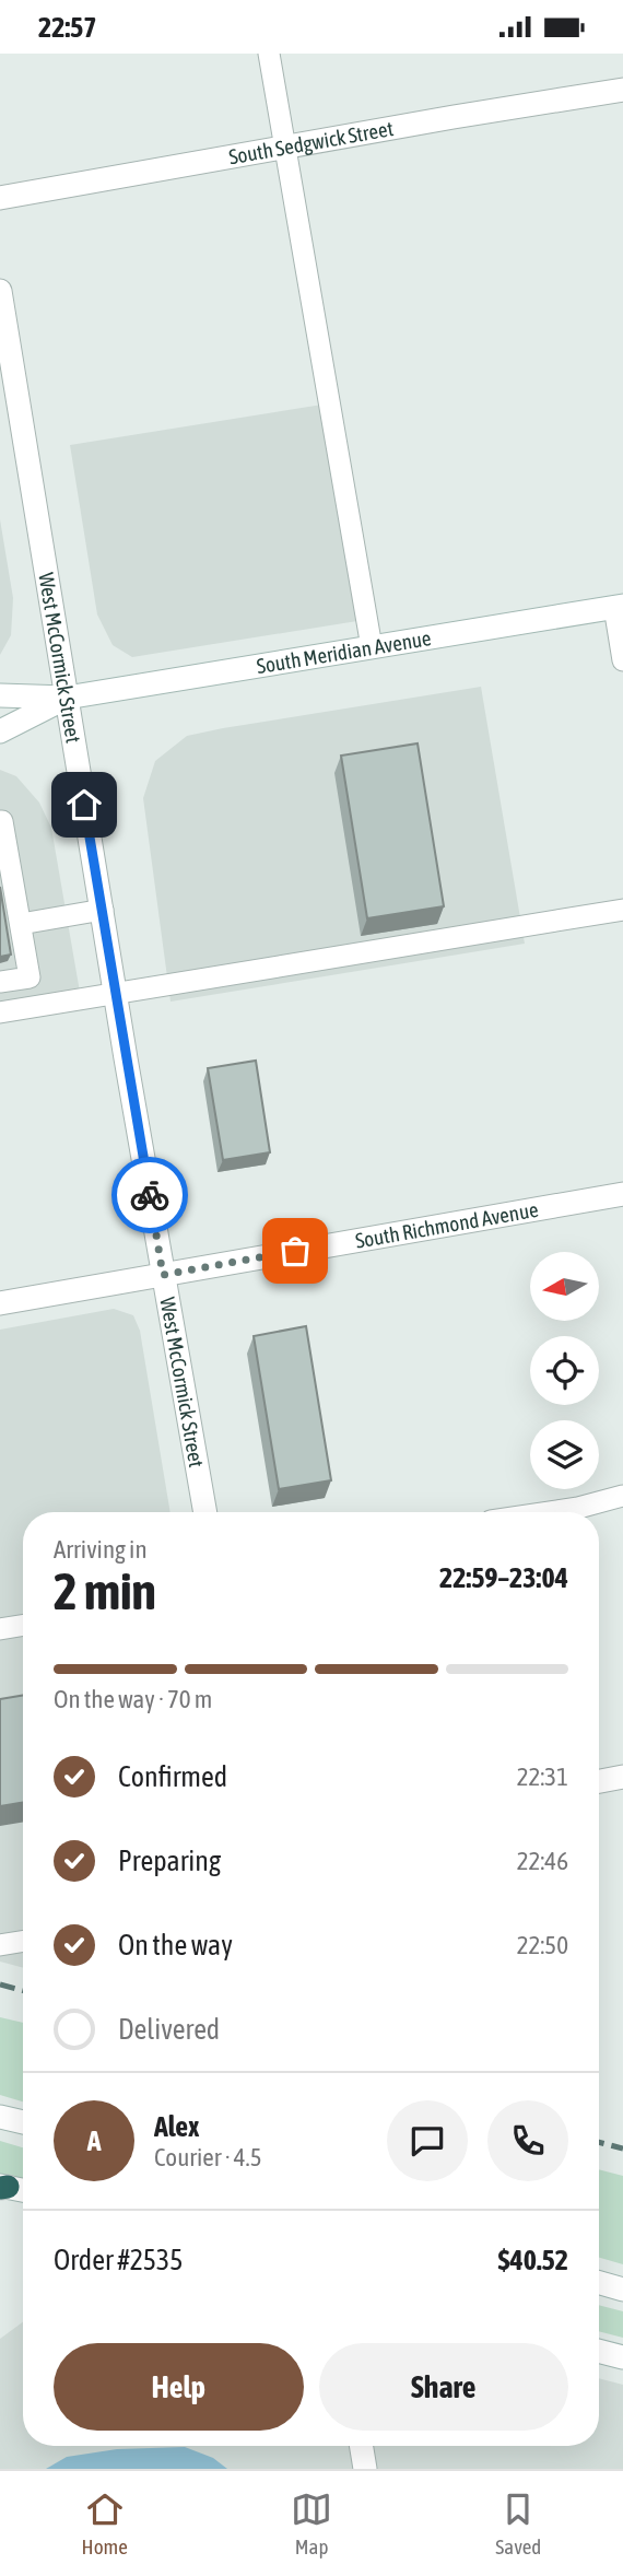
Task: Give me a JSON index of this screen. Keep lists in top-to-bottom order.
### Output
{
  "streets": {
    "street": [
      "South Sedgwick Street",
      "South Meridian Avenue",
      "West McCormick Street",
      "South Richmond Avenue"
    ]
  },
  "crossings": [
    ["South Meridian Avenue", "West McCormick Street"],
    ["West McCormick Street", "South Richmond Avenue"]
  ],
  "north": "left",
  "page": {
    "status": "22:57",
    "heading": ["2 min", "Arriving in", "22:59–23:04"],
    "panel": [
      "Alex",
      "Courier · 4.5",
      "Order #2535",
      "$40.52"
    ],
    "bar": "On the way · 70 m",
    "list": [
      ["Confirmed", "22:31"],
      ["Preparing", "22:46"],
      ["On the way", "22:50"],
      "Delivered"
    ],
    "round": "A",
    "buttons": ["Help", "Share"],
    "tabs": ["Home", "Map", "Saved"]
  }
}
